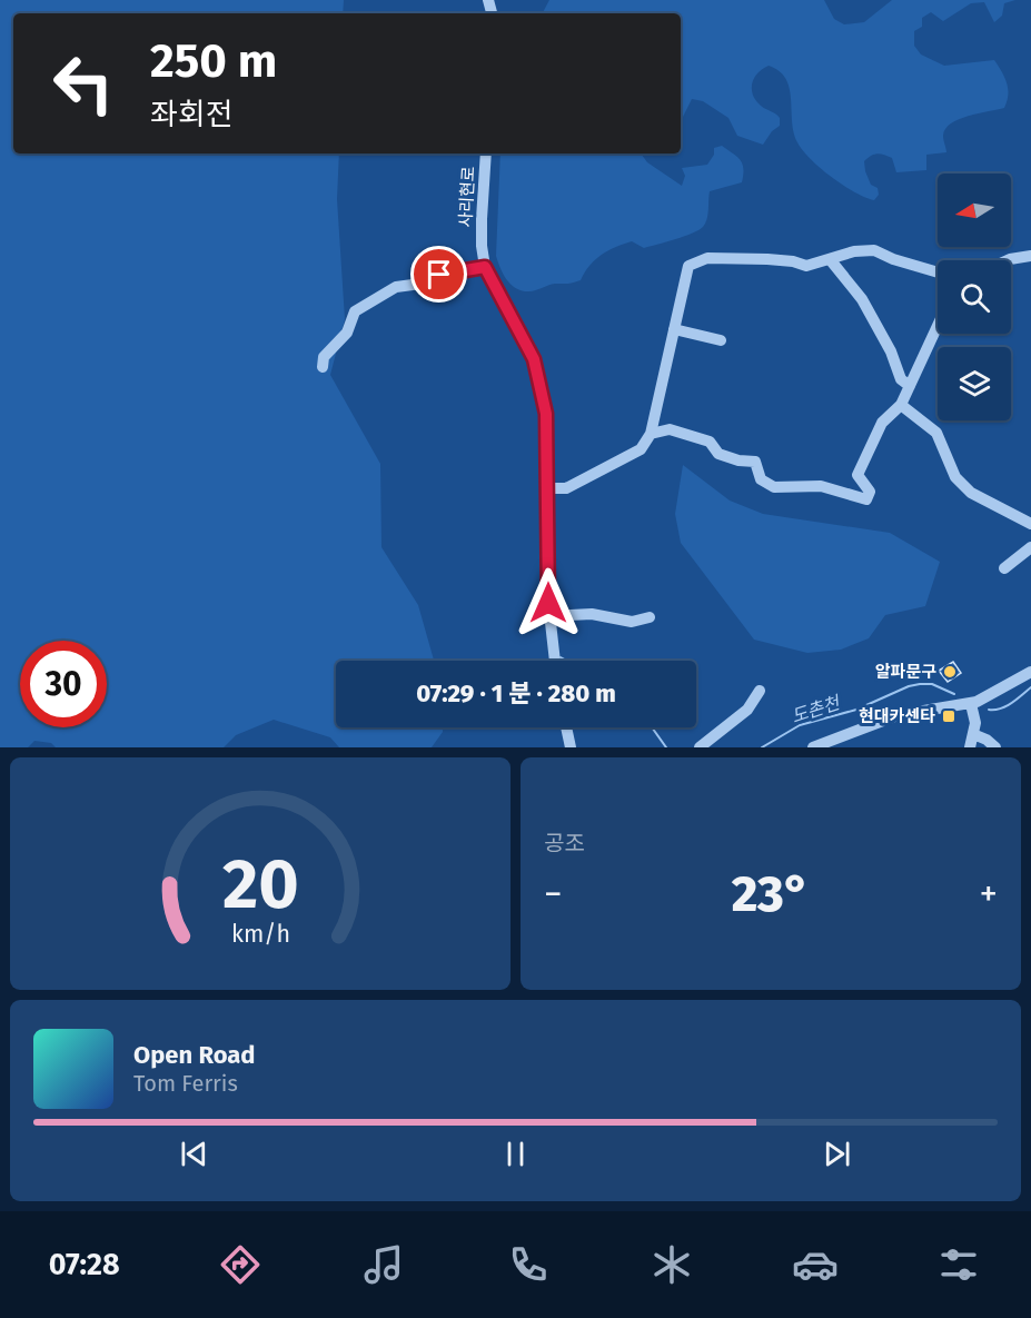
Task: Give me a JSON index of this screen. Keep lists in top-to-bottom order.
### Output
{
  "streets": {
    "street": ["사리현로"]
  },
  "water": ["도촌천"],
  "places": {
    "other": ["알파문구"],
    "transit": ["현대카센타"]
  },
  "north": "left",
  "page": {
    "turn": ["250 m", "좌회전"],
    "limit": "30",
    "trip": "07:29 · 1 분 · 280 m",
    "tile": "공조",
    "heat": ["−", "23°", "+"],
    "song": ["Open Road", "Tom Ferris"],
    "tabs": "07:28",
    "gauge": ["20", "km/h"]
  }
}
